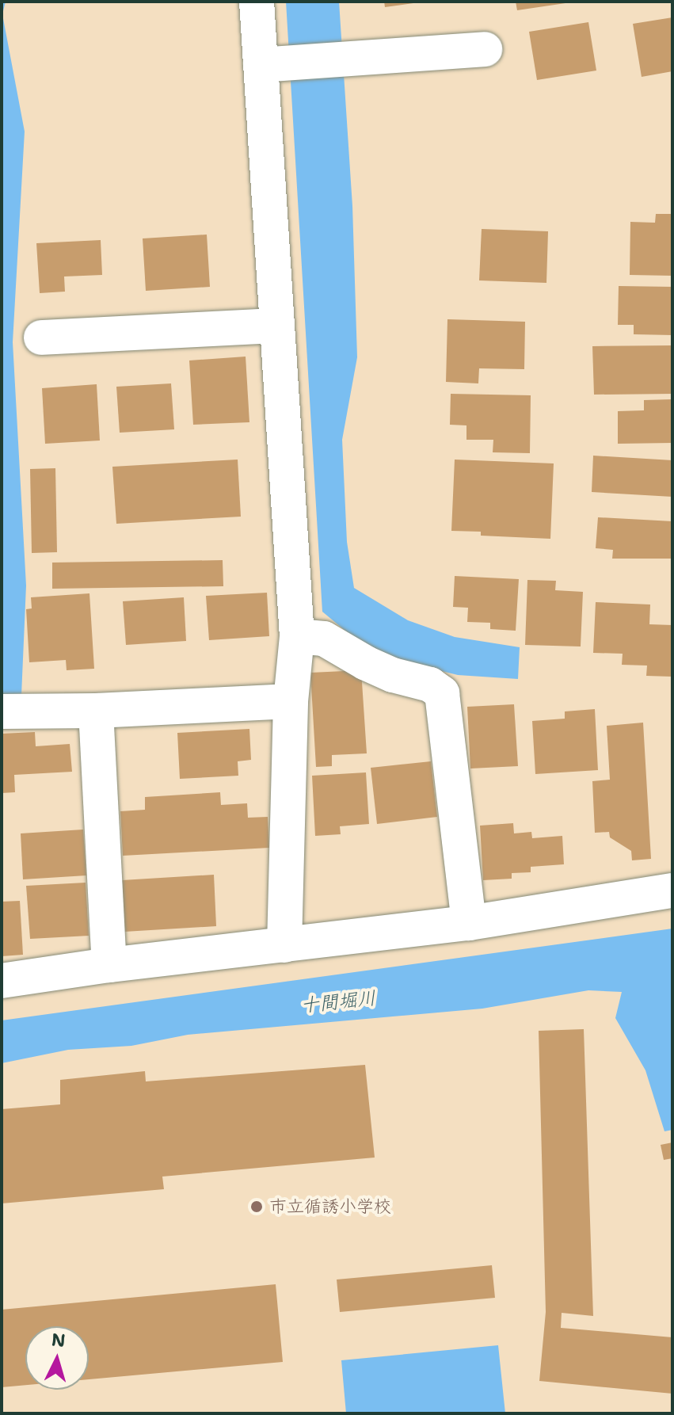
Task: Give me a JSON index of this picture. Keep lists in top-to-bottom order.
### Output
{
  "water": ["十間堀川"],
  "places": ["市立循誘小学校"],
  "north": "top"
}
